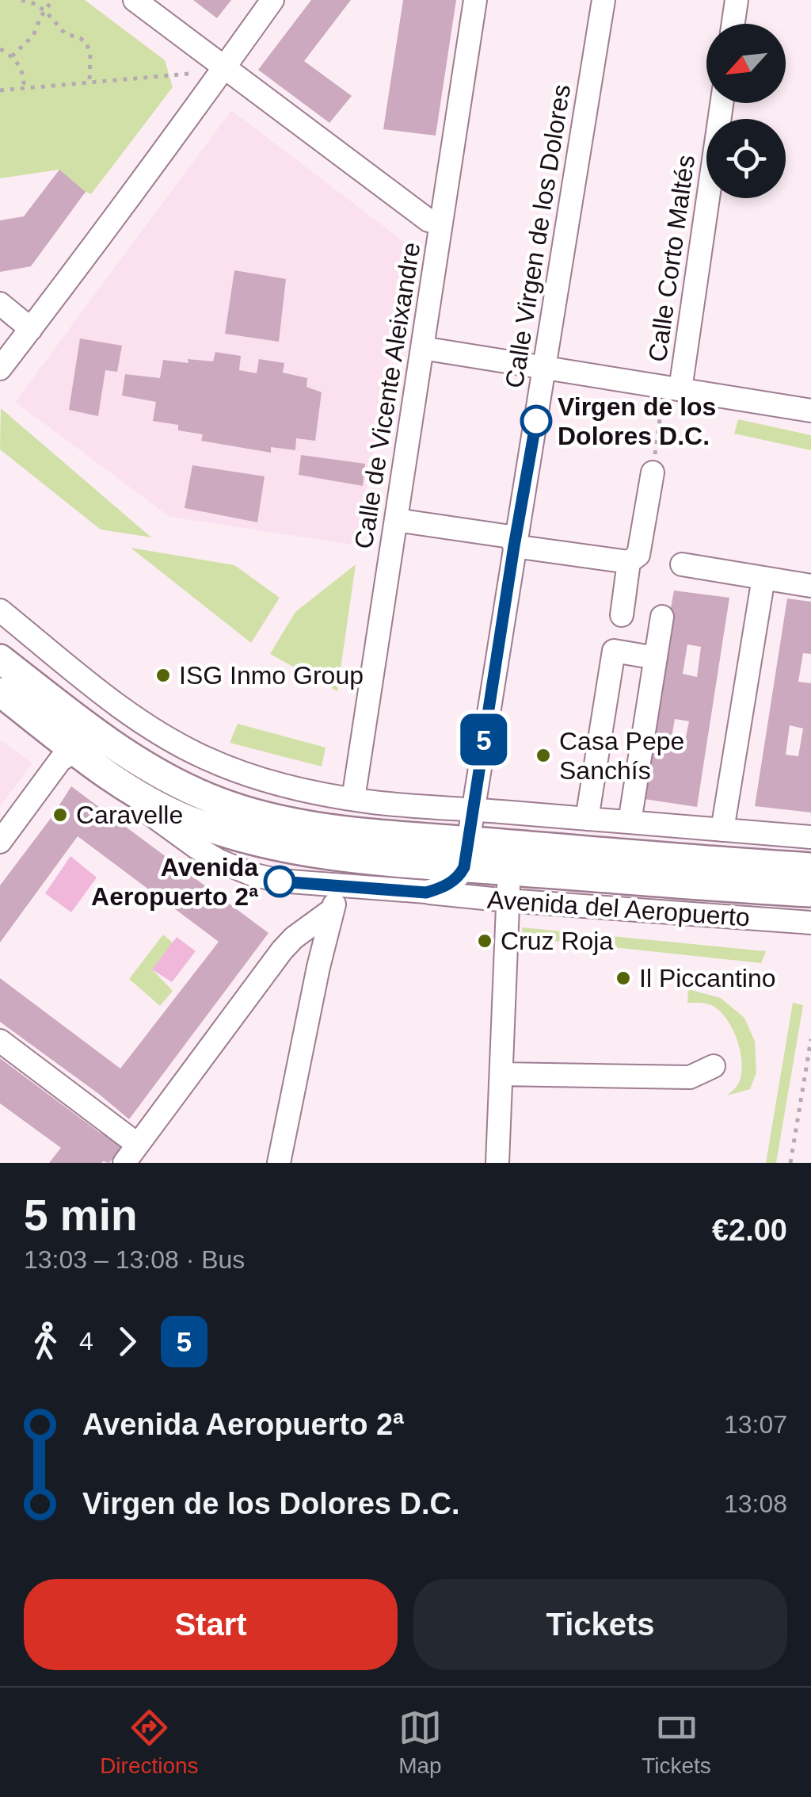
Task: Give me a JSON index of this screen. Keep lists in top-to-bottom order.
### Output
{
  "streets": {
    "main road": ["Avenida del Aeropuerto"],
    "street": ["Calle Virgen de los Dolores", "Calle Corto Maltés", "Calle de Vicente Aleixandre"]
  },
  "places": [
    "Virgen de los Dolores D.C.",
    "ISG Inmo Group",
    "Casa Pepe Sanchís",
    "Caravelle",
    "Avenida Aeropuerto 2ª",
    "Cruz Roja",
    "Il Piccantino"
  ],
  "lines": ["bus line 5"],
  "north": "bottom left",
  "page": {
    "on_map": "5",
    "heading": ["5 min", "13:03 – 13:08 · Bus", "€2.00"],
    "legs": ["4", "5"],
    "list": [
      {
        "name": "Avenida Aeropuerto 2ª",
        "value": "13:07"
      },
      {
        "name": "Virgen de los Dolores D.C.",
        "value": "13:08"
      }
    ],
    "buttons": ["Start", "Tickets"],
    "tabs": ["Directions", "Map", "Tickets"]
  }
}
